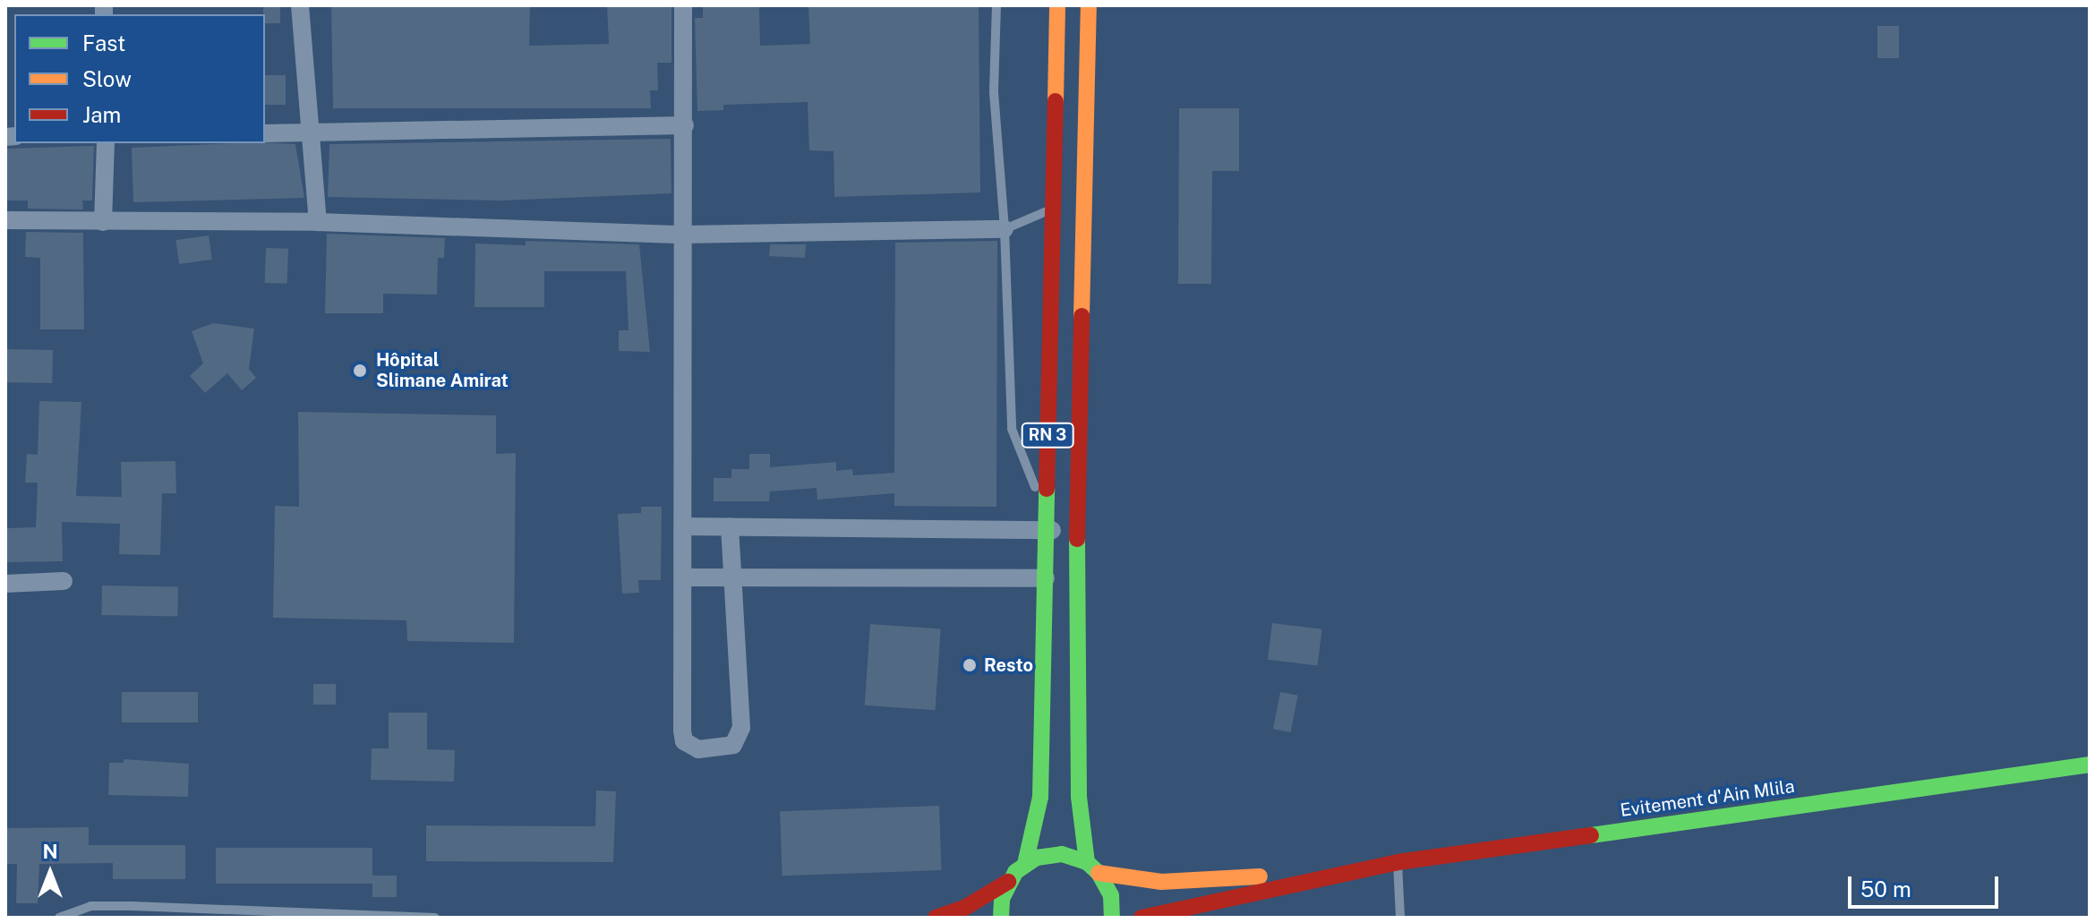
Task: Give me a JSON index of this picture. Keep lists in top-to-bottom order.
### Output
{
  "streets": {
    "main road": ["RN 3", "Evitement d'Ain Mlila"]
  },
  "places": ["Hôpital Slimane Amirat", "Resto"],
  "legend": ["Fast", "Slow", "Jam"],
  "scale_bar": "50 m",
  "north": "top"
}
